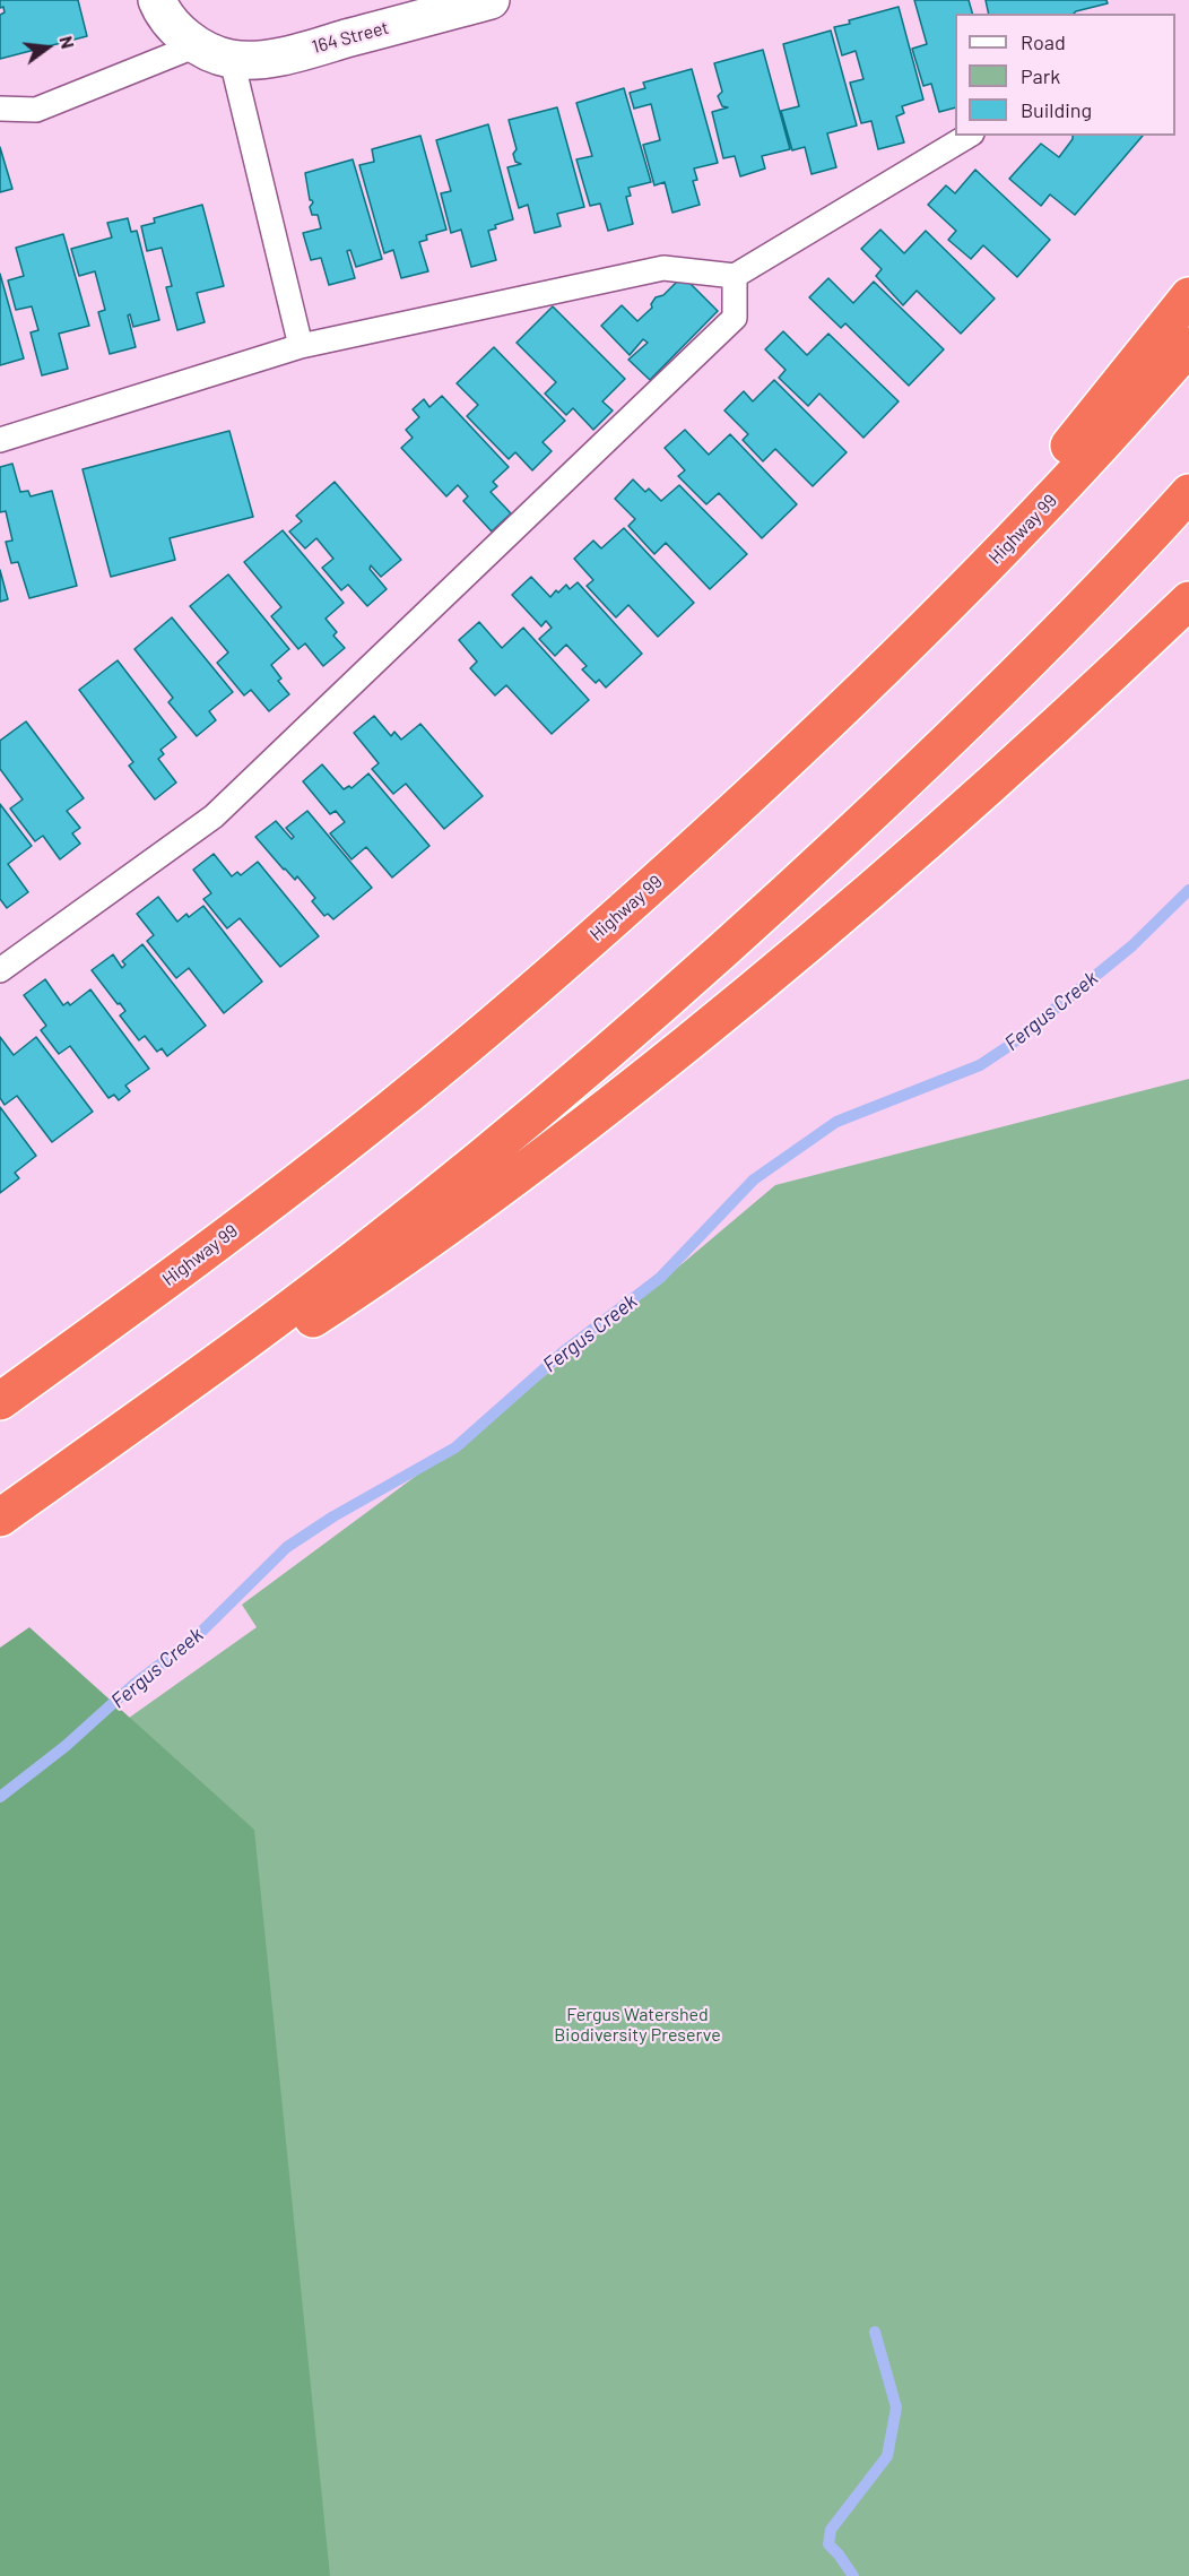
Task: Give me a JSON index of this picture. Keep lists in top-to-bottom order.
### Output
{
  "streets": {
    "highway": ["Highway 99"],
    "street": ["164 Street"]
  },
  "water": ["Fergus Creek"],
  "parks": ["Fergus Watershed Biodiversity Preserve"],
  "legend": ["Road", "Park", "Building"],
  "north": "right"
}
